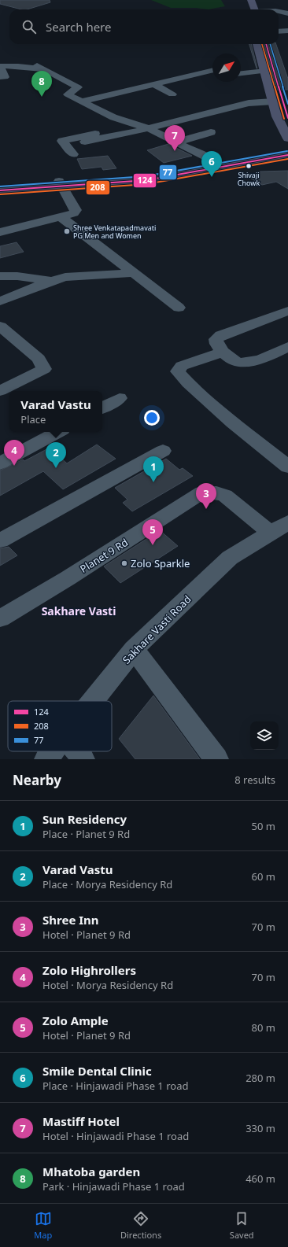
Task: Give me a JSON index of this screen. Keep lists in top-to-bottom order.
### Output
{
  "streets": {
    "street": ["Planet 9 Rd", "Sakhare Vasti Road"]
  },
  "crossings": [
    ["Planet 9 Rd", "Sakhare Vasti Road"]
  ],
  "districts": ["Sakhare Vasti"],
  "places": ["Shivaji Chowk", "Shree Venkatapadmavati PG Men and Women", "Zolo Sparkle"],
  "lines": ["transit line 124", "transit line 208", "transit line 77"],
  "legend": ["124", "208", "77"],
  "north": "top right",
  "page": {
    "search": "Search here",
    "pins": [
      "8",
      "7",
      "6",
      "4",
      "2",
      "1",
      "3",
      "5"
    ],
    "popup": ["Varad Vastu", "Place"],
    "heading": ["Nearby", "8 results"],
    "list": [
      {
        "mark": "1",
        "name": "Sun Residency",
        "note": "Place · Planet 9 Rd",
        "value": "50 m"
      },
      {
        "mark": "2",
        "name": "Varad Vastu",
        "note": "Place · Morya Residency Rd",
        "value": "60 m"
      },
      {
        "mark": "3",
        "name": "Shree Inn",
        "note": "Hotel · Planet 9 Rd",
        "value": "70 m"
      },
      {
        "mark": "4",
        "name": "Zolo Highrollers",
        "note": "Hotel · Morya Residency Rd",
        "value": "70 m"
      },
      {
        "mark": "5",
        "name": "Zolo Ample",
        "note": "Hotel · Planet 9 Rd",
        "value": "80 m"
      },
      {
        "mark": "6",
        "name": "Smile Dental Clinic",
        "note": "Place · Hinjawadi Phase 1 road",
        "value": "280 m"
      },
      {
        "mark": "7",
        "name": "Mastiff Hotel",
        "note": "Hotel · Hinjawadi Phase 1 road",
        "value": "330 m"
      },
      {
        "mark": "8",
        "name": "Mhatoba garden",
        "note": "Park · Hinjawadi Phase 1 road",
        "value": "460 m"
      }
    ],
    "nav": ["Map", "Directions", "Saved"]
  }
}
